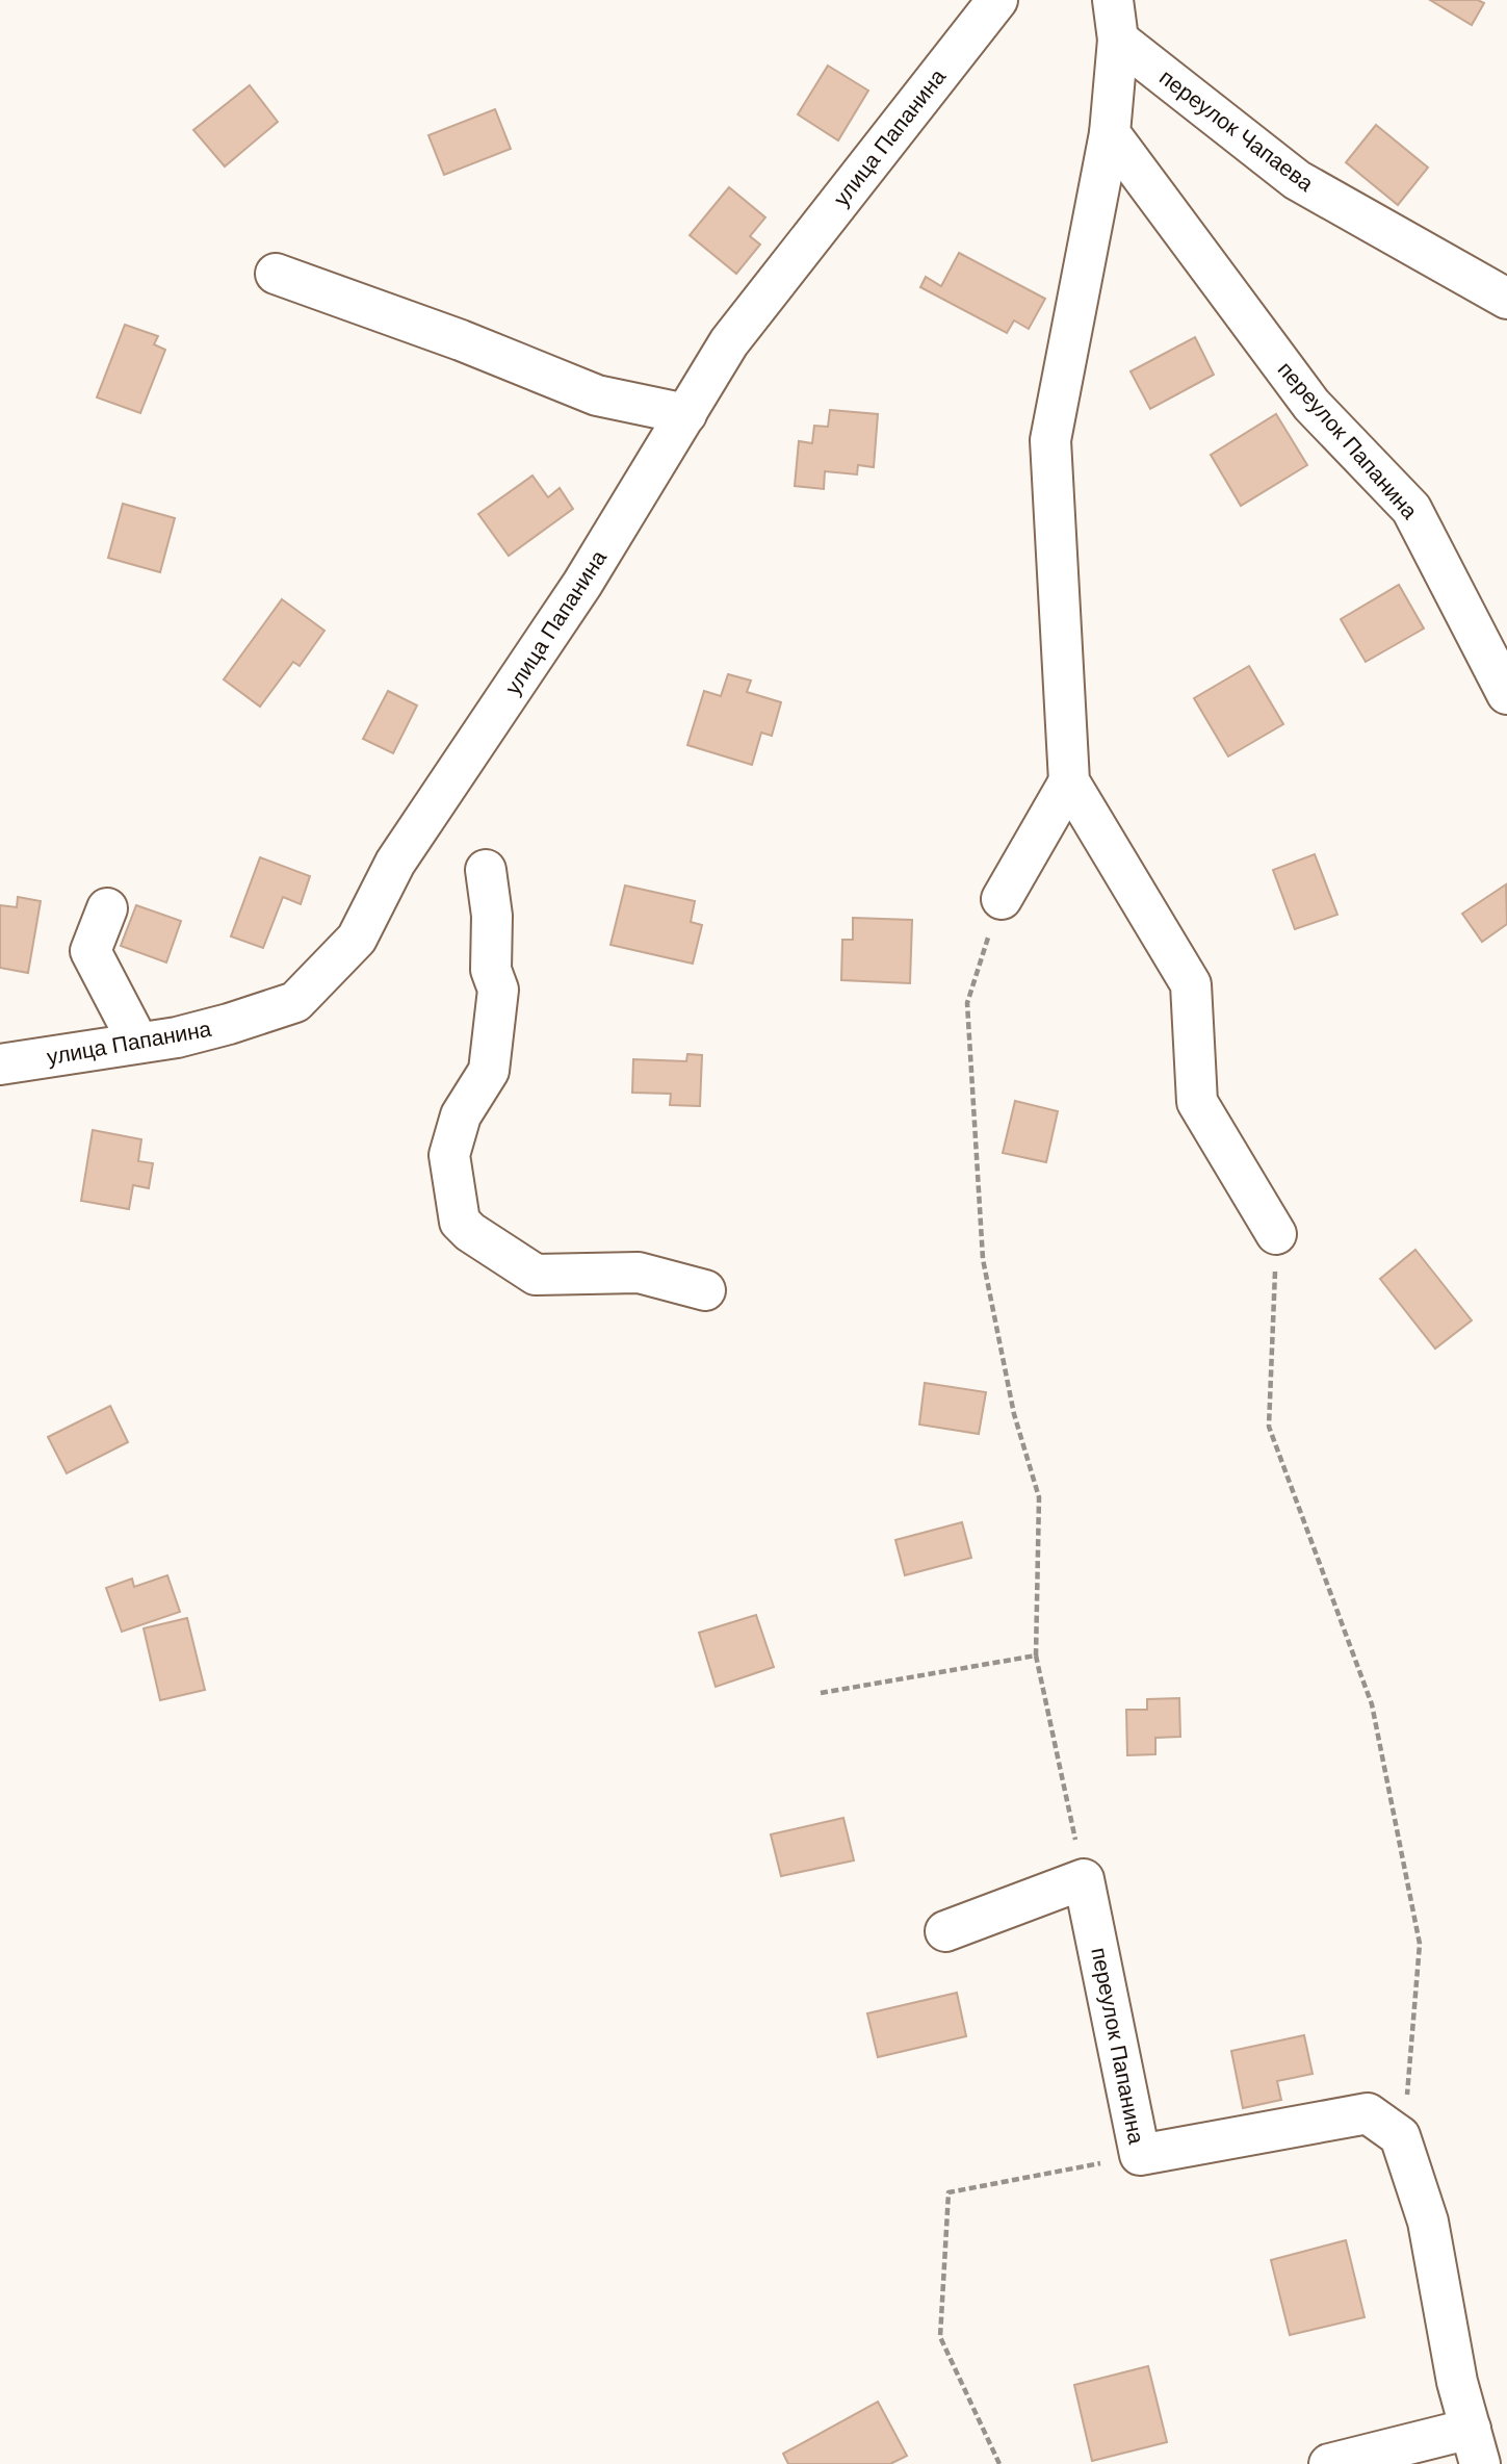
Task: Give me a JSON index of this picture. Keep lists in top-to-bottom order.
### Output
{
  "streets": {
    "street": ["переулок Чапаева", "улица Папанина", "переулок Папанина"]
  }
}
